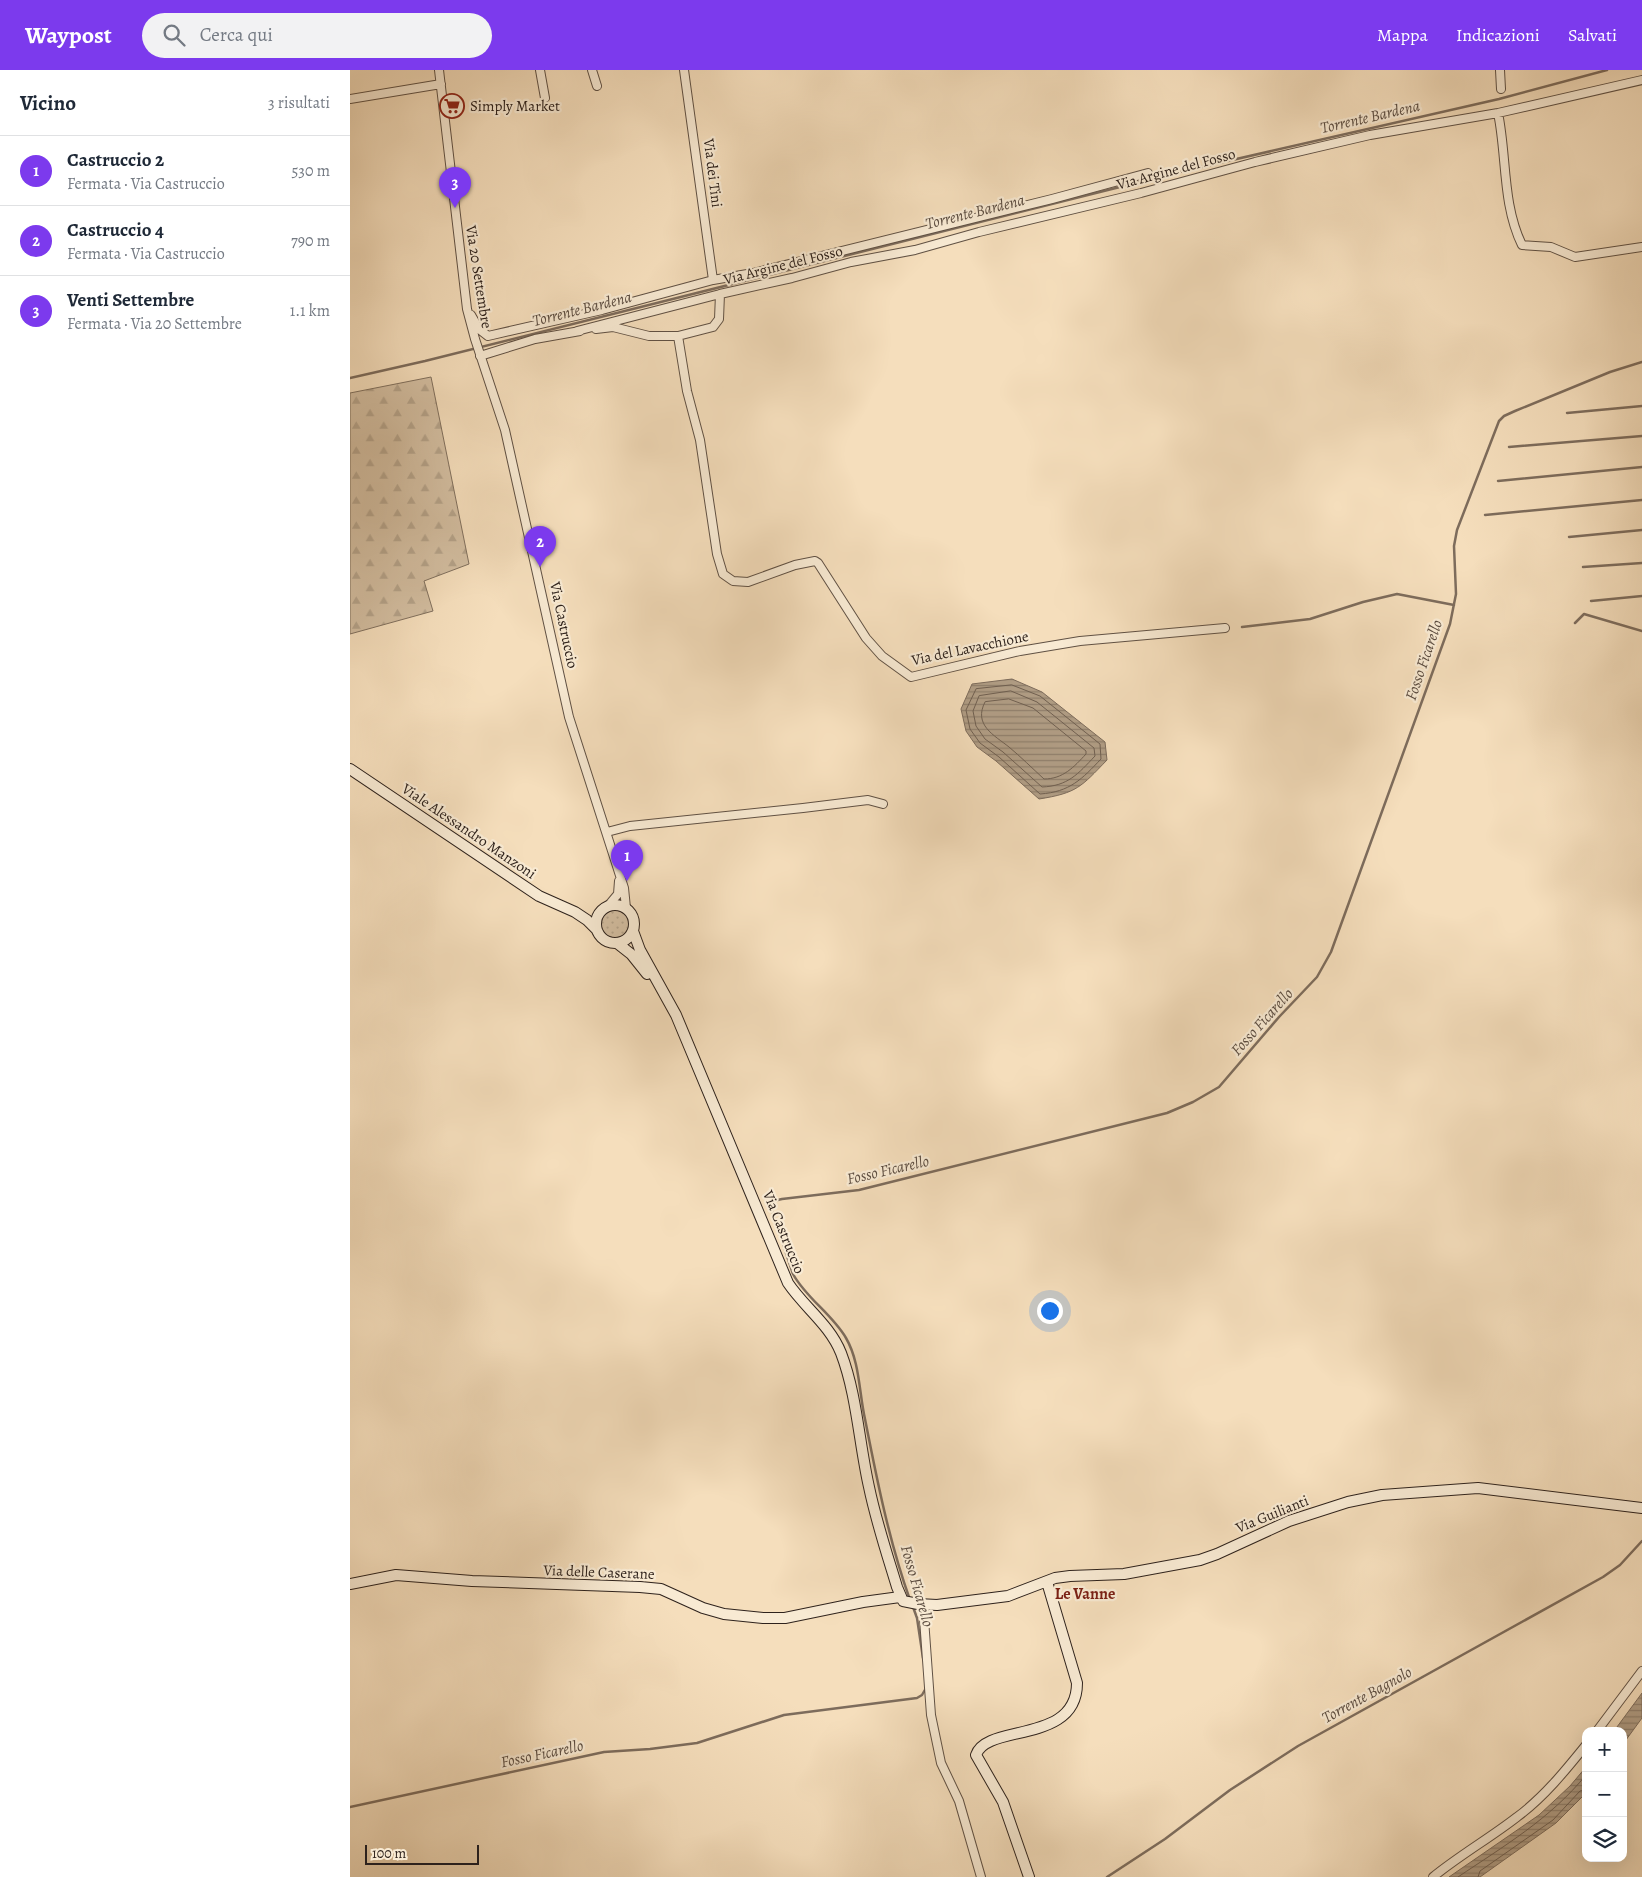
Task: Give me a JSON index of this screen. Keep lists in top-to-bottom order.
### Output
{
  "streets": {
    "street": [
      "Via Argine del Fosso",
      "Via dei Tini",
      "Via 20 Settembre",
      "Via Castruccio",
      "Via del Lavacchione",
      "Viale Alessandro Manzoni",
      "Via Guilianti",
      "Via delle Caserane"
    ]
  },
  "crossings": [
    ["Via 20 Settembre", "Via Castruccio"],
    ["Via Castruccio", "Viale Alessandro Manzoni"],
    ["Via Castruccio", "Via Guilianti"],
    ["Via Castruccio", "Via delle Caserane"],
    ["Via Guilianti", "Via delle Caserane"]
  ],
  "districts": ["Le Vanne"],
  "water": ["Torrente Bardena", "Fosso Ficarello", "Torrente Bagnolo"],
  "places": {
    "supermarket": ["Simply Market"]
  },
  "scale_bar": "100 m",
  "page": {
    "header": "Waypost",
    "search": "Cerca qui",
    "nav": ["Mappa", "Indicazioni", "Salvati"],
    "heading": ["Vicino", "3 risultati"],
    "list": [
      {
        "mark": "1",
        "name": "Castruccio 2",
        "note": "Fermata · Via Castruccio",
        "value": "530 m"
      },
      {
        "mark": "2",
        "name": "Castruccio 4",
        "note": "Fermata · Via Castruccio",
        "value": "790 m"
      },
      {
        "mark": "3",
        "name": "Venti Settembre",
        "note": "Fermata · Via 20 Settembre",
        "value": "1.1 km"
      }
    ],
    "pins": ["3", "2", "1"],
    "map_buttons": ["+", "−"],
    "scale": "100 m"
  }
}
